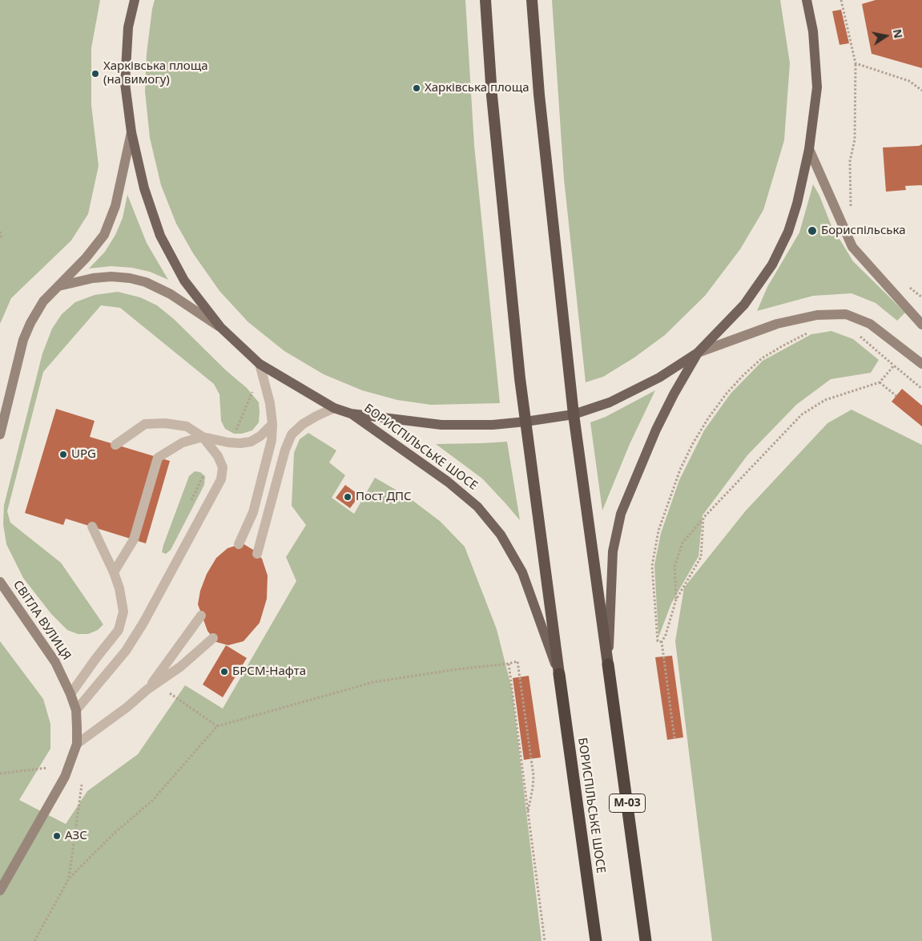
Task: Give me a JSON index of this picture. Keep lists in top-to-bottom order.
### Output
{
  "streets": {
    "highway": ["БОРИСПІЛЬСЬКЕ ШОСЕ", "М-03"],
    "main road": ["СВІТЛА ВУЛИЦЯ"]
  },
  "places": [
    "Харківська площа (на вимогу)",
    "Харківська площа",
    "Бориспільська",
    "UPG",
    "Пост ДПС",
    "БРСМ-Нафта",
    "АЗС"
  ],
  "north": "right"
}
